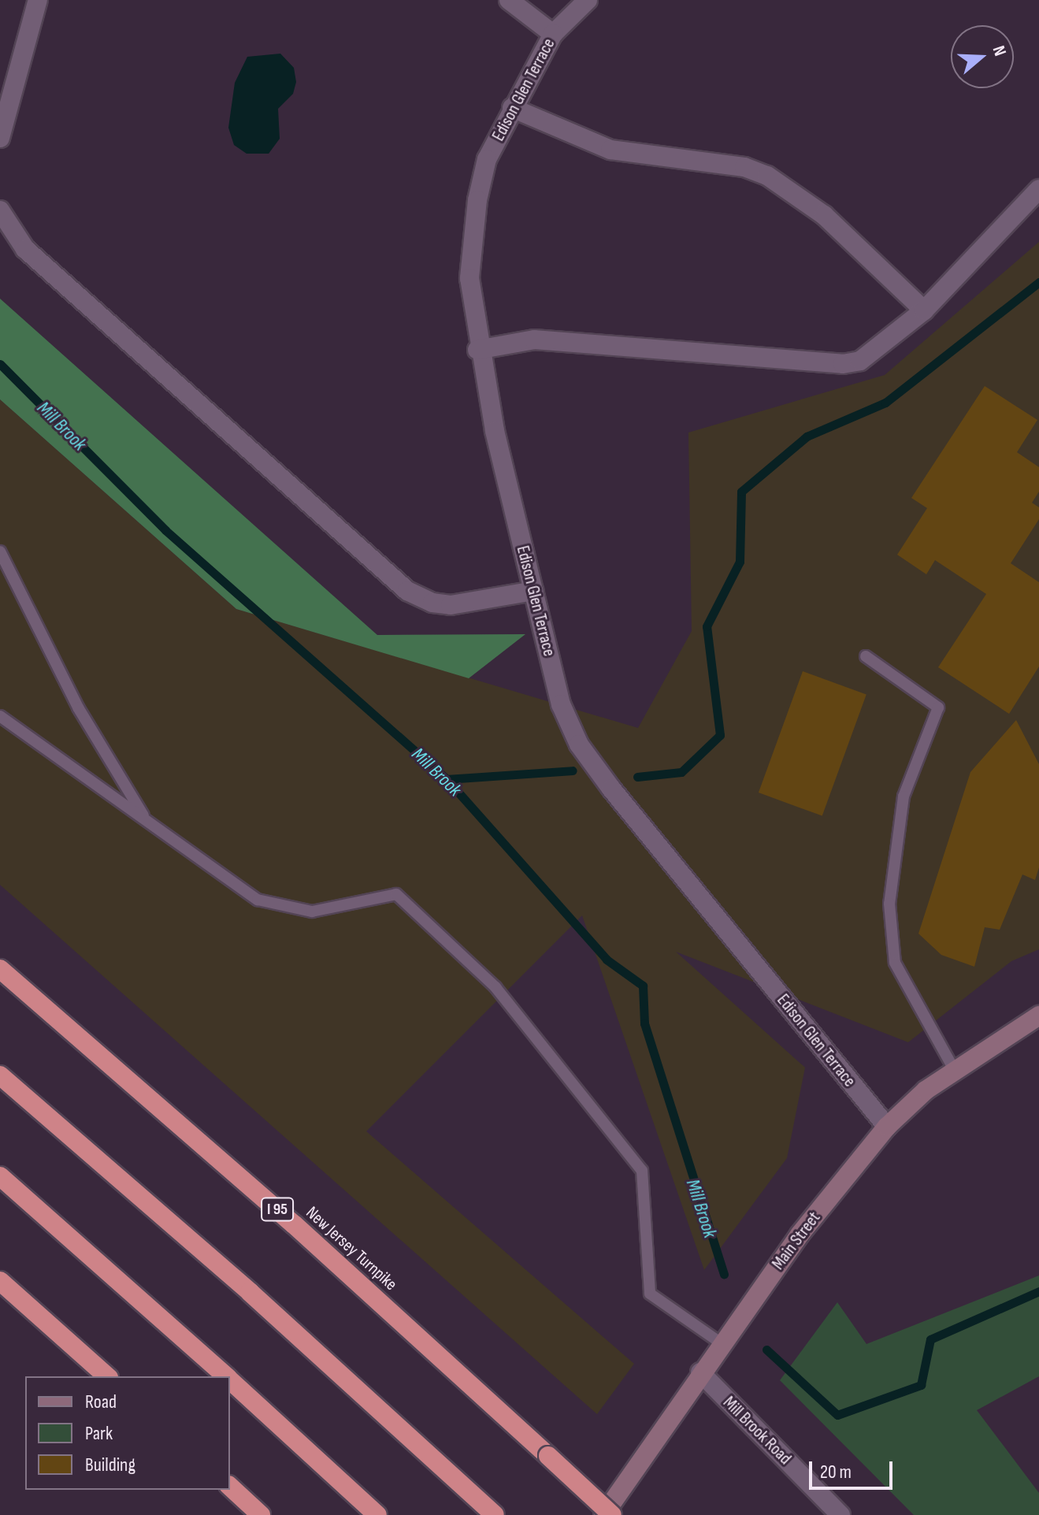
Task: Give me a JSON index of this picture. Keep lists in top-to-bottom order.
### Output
{
  "streets": {
    "highway": ["I 95", "New Jersey Turnpike"],
    "main road": ["Main Street"],
    "street": ["Edison Glen Terrace", "Mill Brook Road"]
  },
  "crossings": [
    ["Edison Glen Terrace", "Main Street"],
    ["Main Street", "Mill Brook Road"]
  ],
  "water": ["Mill Brook"],
  "legend": ["Road", "Park", "Building"],
  "scale_bar": "20 m",
  "north": "right"
}
